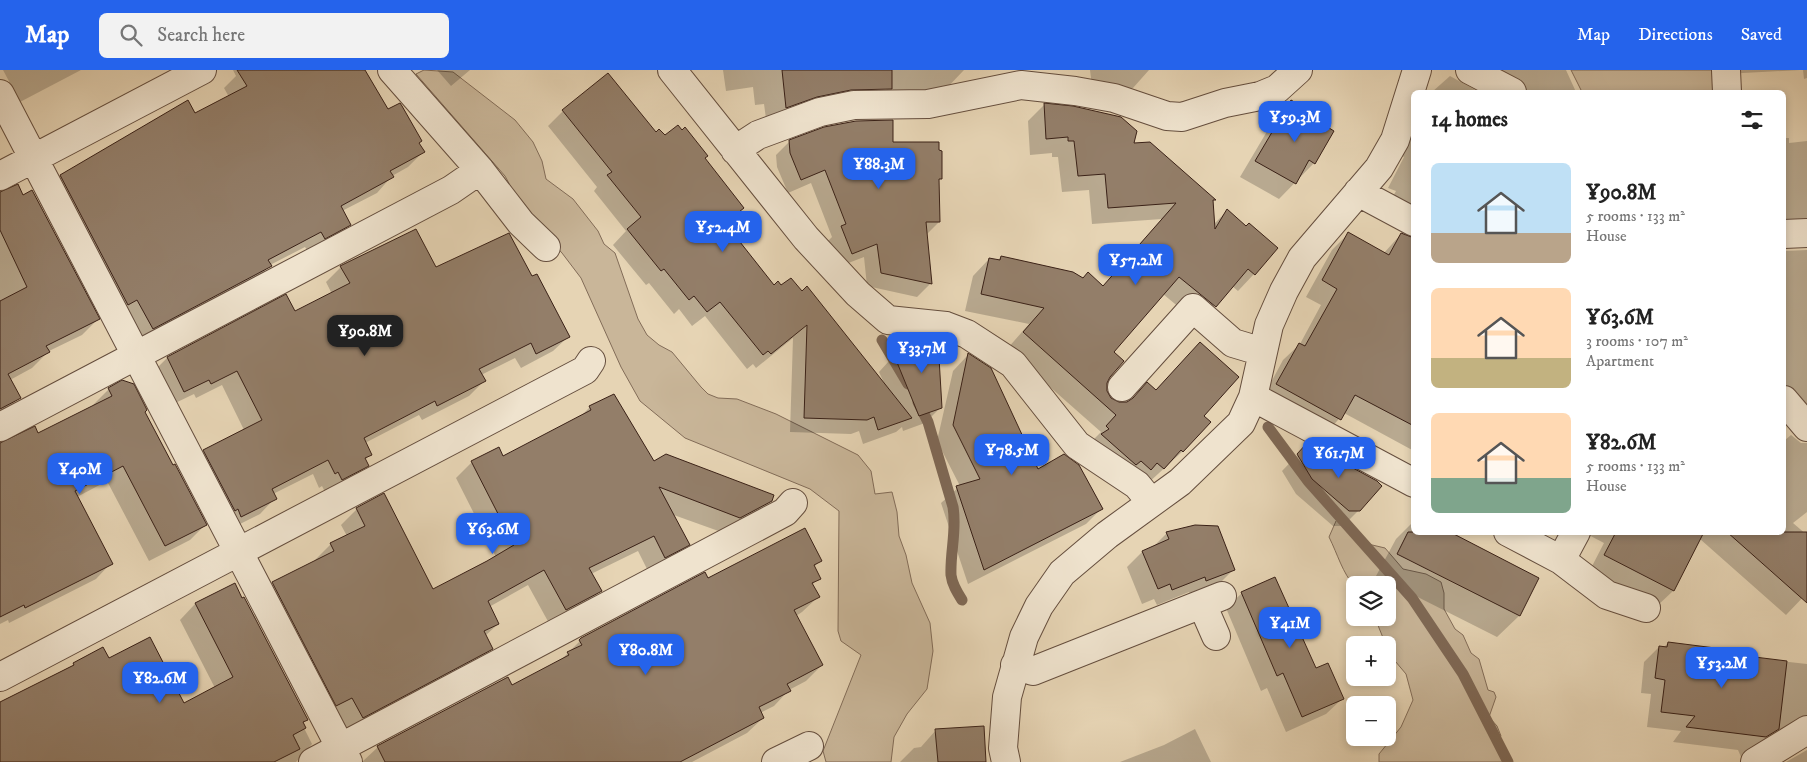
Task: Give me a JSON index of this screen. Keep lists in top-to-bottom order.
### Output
{
  "page": {
    "header": "Map",
    "search": "Search here",
    "nav": ["Map", "Directions", "Saved"],
    "heading": "14 homes",
    "price": [
      "¥59.3M",
      "¥88.3M",
      "¥52.4M",
      "¥57.2M",
      "¥90.8M",
      "¥33.7M",
      "¥78.5M",
      "¥61.7M",
      "¥40M",
      "¥63.6M",
      "¥41M",
      "¥80.8M",
      "¥53.2M",
      "¥82.6M"
    ],
    "list": [
      {
        "name": "¥90.8M",
        "note": "5 rooms · 133 m² · House"
      },
      {
        "name": "¥63.6M",
        "note": "3 rooms · 107 m² · Apartment"
      },
      {
        "name": "¥82.6M",
        "note": "5 rooms · 133 m² · House"
      }
    ],
    "map_buttons": ["+", "−"]
  }
}
